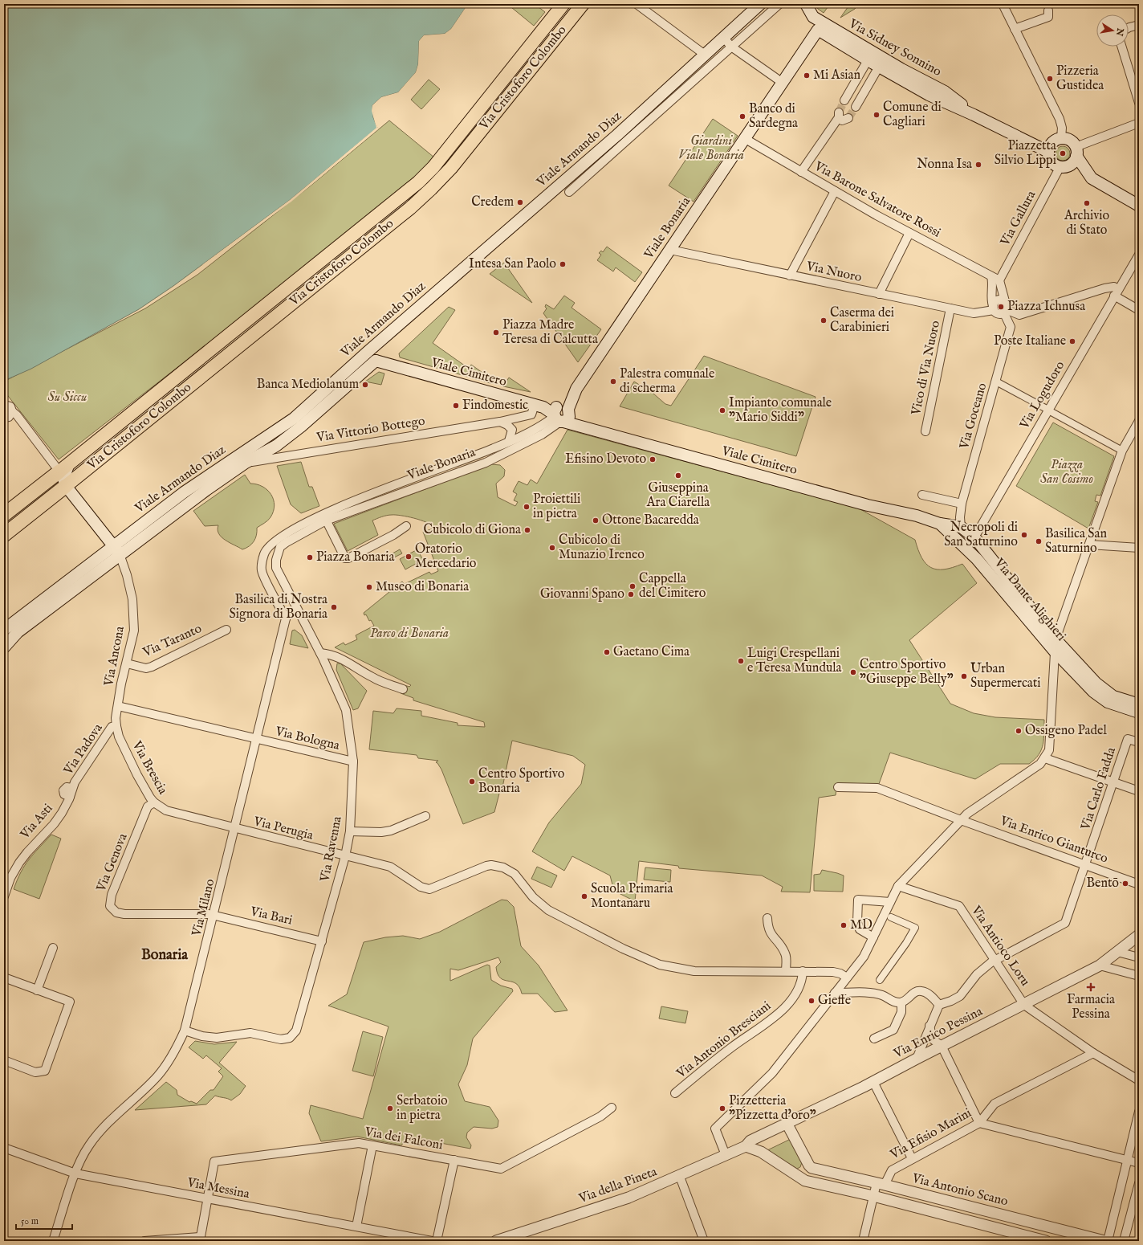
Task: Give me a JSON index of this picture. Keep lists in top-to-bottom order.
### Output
{
  "streets": {
    "main road": [
      "Via Sidney Sonnino",
      "Via Cristoforo Colombo",
      "Viale Armando Diaz",
      "Viale Bonaria",
      "Viale Cimitero",
      "Via Dante Alighieri"
    ],
    "street": [
      "Via Barone Salvatore Rossi",
      "Via Gallura",
      "Via Nuoro",
      "Vico di Via Nuoro",
      "Via Logudoro",
      "Via Goceano",
      "Via Vittorio Bottego",
      "Via Taranto",
      "Via Ancona",
      "Via Bologna",
      "Via Padova",
      "Via Brescia",
      "Via Carlo Fadda",
      "Via Asti",
      "Via Perugia",
      "Via Enrico Gianturco",
      "Via Ravenna",
      "Via Genova",
      "Via Milano",
      "Via Bari",
      "Via Antioco Loru",
      "Via Enrico Pessina",
      "Via Antonio Bresciani",
      "Via Efisio Marini",
      "Via dei Falconi",
      "Via della Pineta",
      "Via Messina",
      "Via Antonio Scano"
    ]
  },
  "crossings": [
    ["Via Sidney Sonnino", "Via Gallura"],
    ["Via Sidney Sonnino", "Viale Bonaria"],
    ["Viale Armando Diaz", "Viale Cimitero"],
    ["Viale Armando Diaz", "Via Vittorio Bottego"],
    ["Viale Armando Diaz", "Via Ancona"],
    ["Via Barone Salvatore Rossi", "Via Gallura"],
    ["Via Barone Salvatore Rossi", "Viale Bonaria"],
    ["Viale Bonaria", "Via Nuoro"],
    ["Viale Bonaria", "Viale Cimitero"],
    ["Via Nuoro", "Vico di Via Nuoro"],
    ["Via Nuoro", "Via Goceano"],
    ["Viale Cimitero", "Via Vittorio Bottego"],
    ["Viale Cimitero", "Via Dante Alighieri"],
    ["Via Logudoro", "Via Dante Alighieri"],
    ["Via Goceano", "Via Dante Alighieri"],
    ["Via Taranto", "Via Ancona"],
    ["Via Ancona", "Via Bologna"],
    ["Via Ancona", "Via Padova"],
    ["Via Ancona", "Via Brescia"],
    ["Via Ancona", "Via Milano"],
    ["Via Bologna", "Via Ravenna"],
    ["Via Bologna", "Via Milano"],
    ["Via Padova", "Via Brescia"],
    ["Via Padova", "Via Asti"],
    ["Via Brescia", "Via Perugia"],
    ["Via Brescia", "Via Genova"],
    ["Via Brescia", "Via Milano"],
    ["Via Carlo Fadda", "Via Enrico Gianturco"],
    ["Via Carlo Fadda", "Via Antioco Loru"],
    ["Via Perugia", "Via Ravenna"],
    ["Via Perugia", "Via Milano"],
    ["Via Ravenna", "Via Milano"],
    ["Via Ravenna", "Via Bari"],
    ["Via Genova", "Via Milano"],
    ["Via Genova", "Via Bari"],
    ["Via Milano", "Via Bari"],
    ["Via Milano", "Via Messina"],
    ["Via Antioco Loru", "Via Enrico Pessina"],
    ["Via Enrico Pessina", "Via della Pineta"],
    ["Via Enrico Pessina", "Via Antonio Scano"],
    ["Via Efisio Marini", "Via Antonio Scano"],
    ["Via dei Falconi", "Via Messina"],
    ["Via della Pineta", "Via Antonio Scano"]
  ],
  "districts": ["Bonaria"],
  "parks": [
    "Giardini Viale Bonaria",
    "Su Siccu",
    "Piazza San Cosimo",
    "Parco di Bonaria"
  ],
  "places": {
    "other": [
      "Mi Asian",
      "Pizzeria Gustidea",
      "Comune di Cagliari",
      "Banco di Sardegna",
      "Piazzetta Silvio Lippi",
      "Nonna Isa",
      "Credem",
      "Archivio di Stato",
      "Intesa San Paolo",
      "Piazza Ichnusa",
      "Caserma dei Carabinieri",
      "Piazza Madre Teresa di Calcutta",
      "Poste Italiane",
      "Palestra comunale di scherma",
      "Banca Mediolanum",
      "Findomestic",
      "Impianto comunale \"Mario Siddi\"",
      "Efisino Devoto",
      "Giuseppina Ara Ciarella",
      "Proiettili in pietra",
      "Ottone Bacaredda",
      "Cubicolo di Giona",
      "Necropoli di San Saturnino",
      "Basilica San Saturnino",
      "Cubicolo di Munazio Ireneo",
      "Oratorio Mercedario",
      "Piazza Bonaria",
      "Cappella del Cimitero",
      "Museo di Bonaria",
      "Giovanni Spano",
      "Basilica di Nostra Signora di Bonaria",
      "Gaetano Cima",
      "Luigi Crespellani e Teresa Mundula",
      "Centro Sportivo \"Giuseppe Belly\"",
      "Urban Supermercati",
      "Ossigeno Padel",
      "Centro Sportivo Bonaria",
      "Bentō",
      "Scuola Primaria Montanaru",
      "MD",
      "Gieffe",
      "Serbatoio in pietra",
      "Pizzetteria \"Pizzetta d'oro\""
    ],
    "health": ["Farmacia Pessina"]
  },
  "scale_bar": "50 m",
  "north": "right"
}
